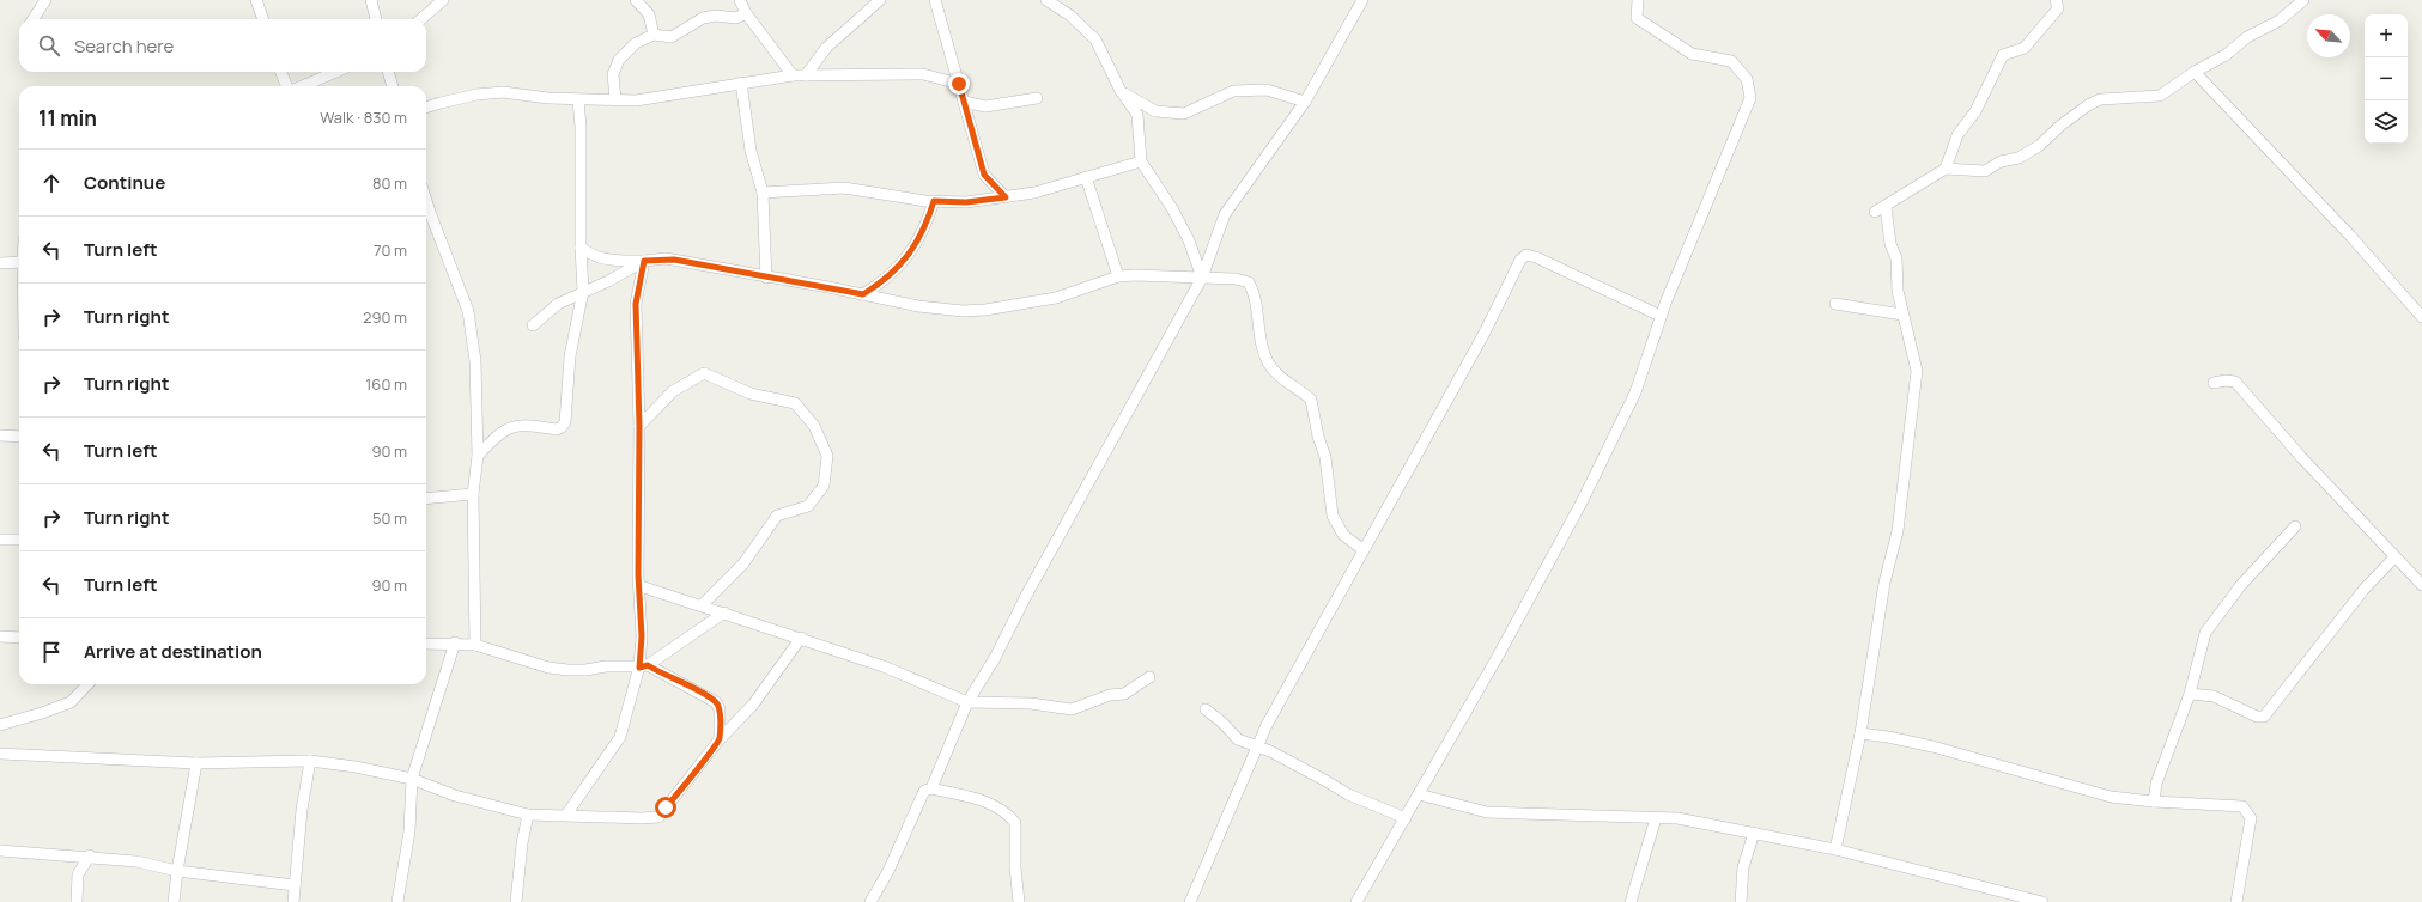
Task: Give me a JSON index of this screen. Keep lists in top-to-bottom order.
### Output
{
  "north": "top left",
  "page": {
    "map_buttons": ["+", "−"],
    "search": "Search here",
    "heading": ["11 min", "Walk · 830 m"],
    "list": [
      ["Continue", "80 m"],
      ["Turn left", "70 m"],
      ["Turn right", "290 m"],
      ["Turn right", "160 m"],
      ["Turn left", "90 m"],
      ["Turn right", "50 m"],
      ["Turn left", "90 m"],
      "Arrive at destination"
    ]
  }
}
